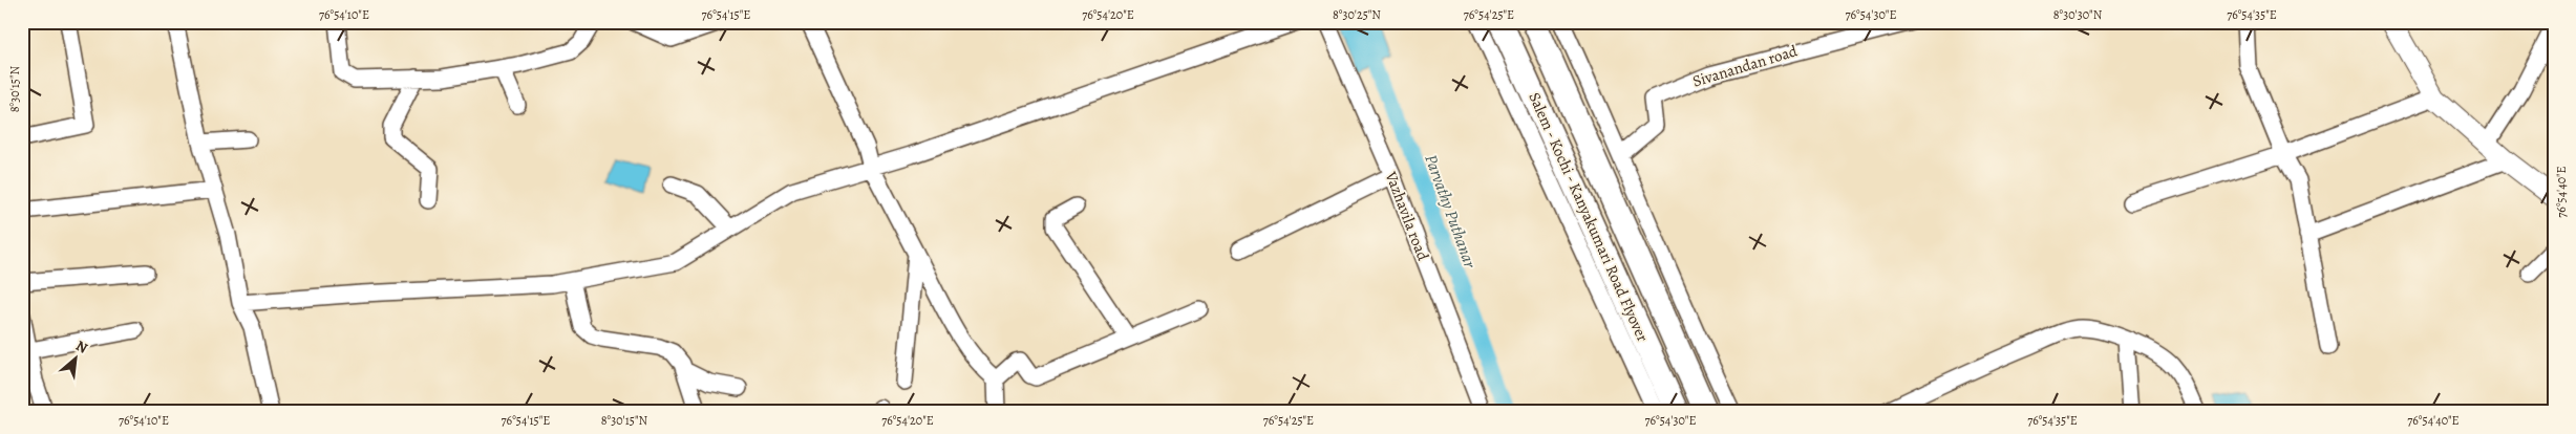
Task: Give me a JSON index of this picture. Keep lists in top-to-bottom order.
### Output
{
  "streets": {
    "highway": ["Salem - Kochi - Kanyakumari Road Flyover"],
    "street": ["Sivanandan road", "Vazhavila road"]
  },
  "water": ["Parvathy Puthanar"],
  "north": "top right",
  "coordinates": [
    "76°54'10\"E",
    "76°54'15\"E",
    "76°54'20\"E",
    "8°30'25\"N",
    "76°54'25\"E",
    "76°54'30\"E",
    "8°30'30\"N",
    "76°54'35\"E",
    "8°30'15\"N",
    "76°54'40\"E"
  ]
}
